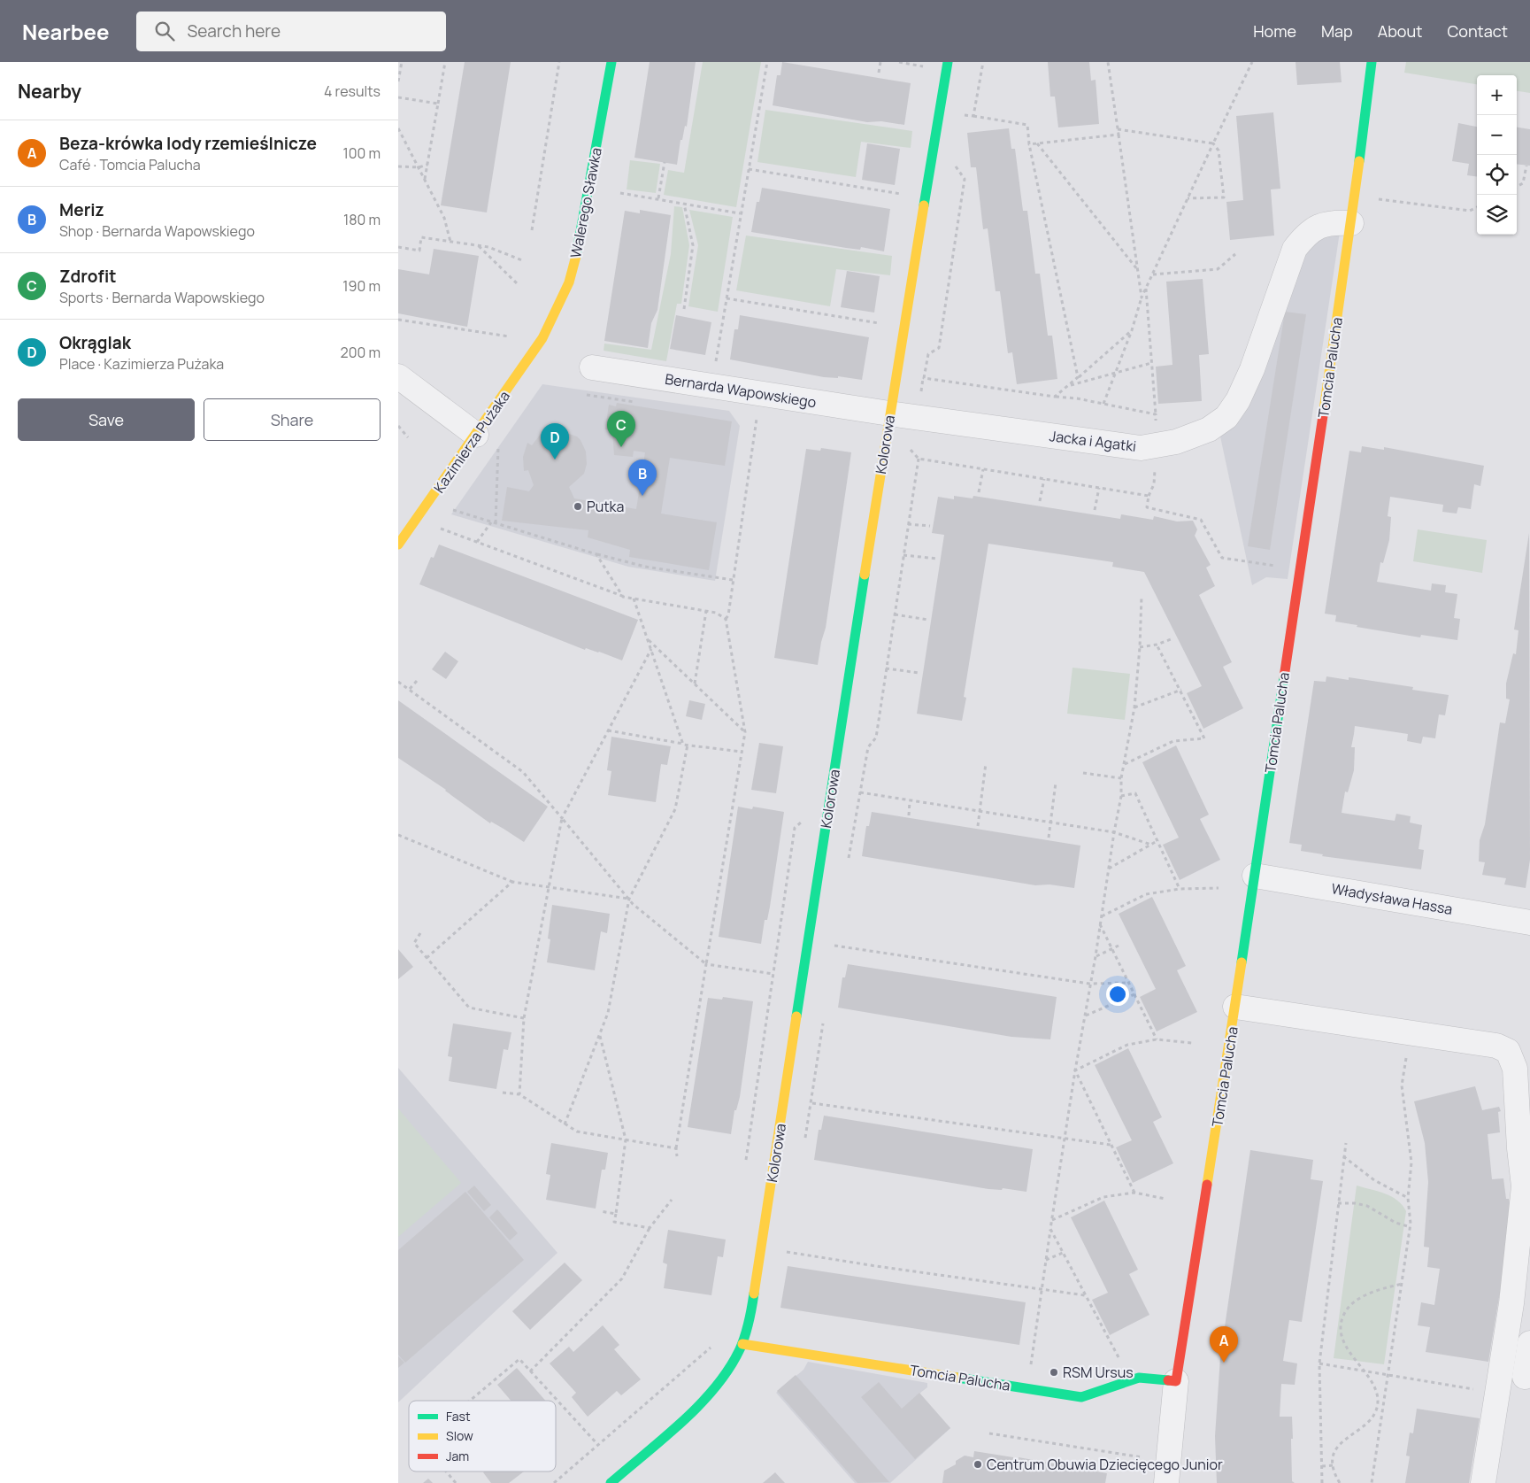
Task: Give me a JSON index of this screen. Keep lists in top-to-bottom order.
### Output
{
  "streets": {
    "street": [
      "Walerego Sławka",
      "Tomcia Palucha",
      "Bernarda Wapowskiego",
      "Jacka i Agatki",
      "Kazimierza Pużaka",
      "Kolorowa",
      "Władysława Hassa"
    ]
  },
  "crossings": [
    ["Walerego Sławka", "Kazimierza Pużaka"],
    ["Tomcia Palucha", "Jacka i Agatki"],
    ["Tomcia Palucha", "Kolorowa"],
    ["Tomcia Palucha", "Władysława Hassa"],
    ["Bernarda Wapowskiego", "Jacka i Agatki"],
    ["Bernarda Wapowskiego", "Kolorowa"],
    ["Jacka i Agatki", "Kolorowa"]
  ],
  "places": ["Putka", "RSM Ursus", "Centrum Obuwia Dziecięcego Junior"],
  "legend": ["Fast", "Slow", "Jam"],
  "page": {
    "header": "Nearbee",
    "search": "Search here",
    "nav": [
      "Home",
      "Map",
      "About",
      "Contact"
    ],
    "heading": ["Nearby", "4 results"],
    "map_buttons": ["+", "−"],
    "list": [
      {
        "mark": "A",
        "name": "Beza-krówka lody rzemieślnicze",
        "note": "Café · Tomcia Palucha",
        "value": "100 m"
      },
      {
        "mark": "B",
        "name": "Meriz",
        "note": "Shop · Bernarda Wapowskiego",
        "value": "180 m"
      },
      {
        "mark": "C",
        "name": "Zdrofit",
        "note": "Sports · Bernarda Wapowskiego",
        "value": "190 m"
      },
      {
        "mark": "D",
        "name": "Okrąglak",
        "note": "Place · Kazimierza Pużaka",
        "value": "200 m"
      }
    ],
    "buttons": ["Save", "Share"],
    "pins": [
      "C",
      "D",
      "B",
      "A"
    ]
  }
}
